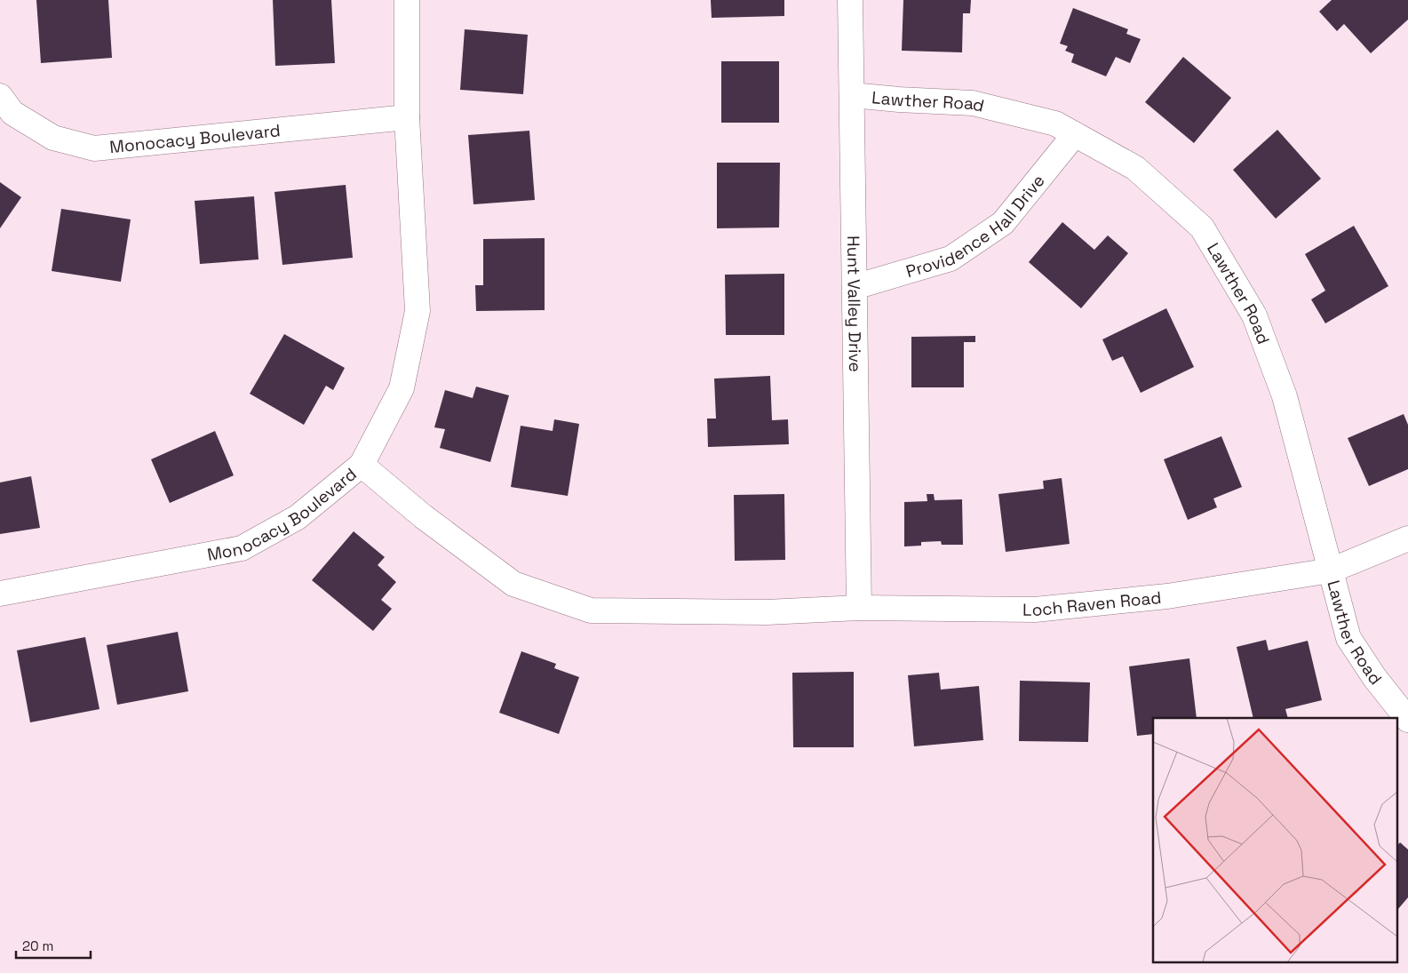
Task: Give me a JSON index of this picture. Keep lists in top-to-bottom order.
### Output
{
  "streets": {
    "street": [
      "Lawther Road",
      "Monocacy Boulevard",
      "Providence Hall Drive",
      "Hunt Valley Drive",
      "Loch Raven Road"
    ]
  },
  "crossings": [
    ["Lawther Road", "Providence Hall Drive"],
    ["Lawther Road", "Hunt Valley Drive"],
    ["Lawther Road", "Loch Raven Road"],
    ["Monocacy Boulevard", "Loch Raven Road"],
    ["Providence Hall Drive", "Hunt Valley Drive"],
    ["Hunt Valley Drive", "Loch Raven Road"]
  ],
  "scale_bar": "20 m"
}
